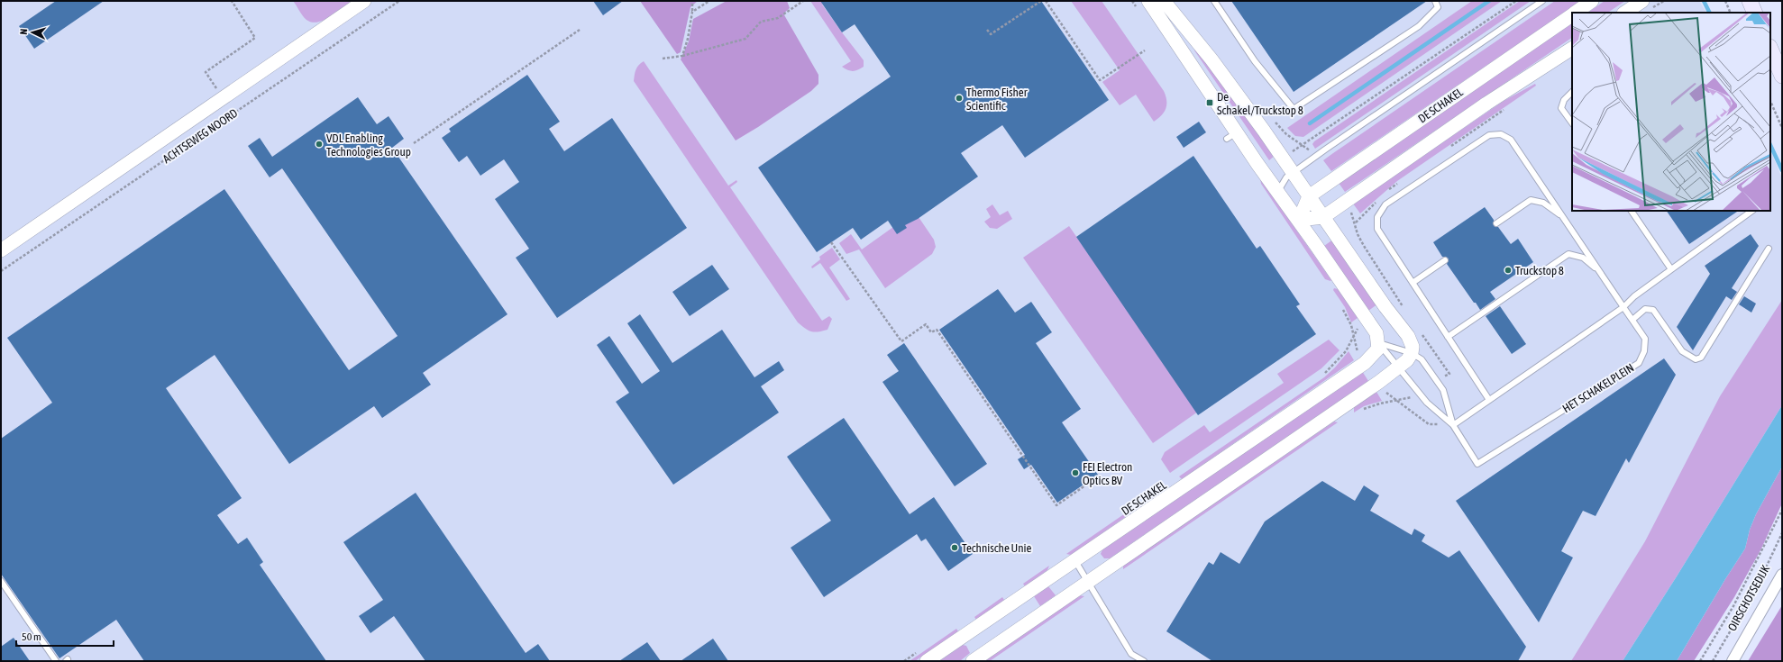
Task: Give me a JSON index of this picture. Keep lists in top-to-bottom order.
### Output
{
  "streets": {
    "street": ["DE SCHAKEL", "ACHTSEWEG NOORD", "OIRSCHOTSEDIJK"],
    "lane": ["HET SCHAKELPLEIN"]
  },
  "places": {
    "other": [
      "Thermo Fisher Scientific",
      "VDL Enabling Technologies Group",
      "Truckstop 8",
      "FEI Electron Optics BV",
      "Technische Unie"
    ],
    "transit": ["De Schakel/Truckstop 8"]
  },
  "scale_bar": "50 m",
  "north": "left"
}
